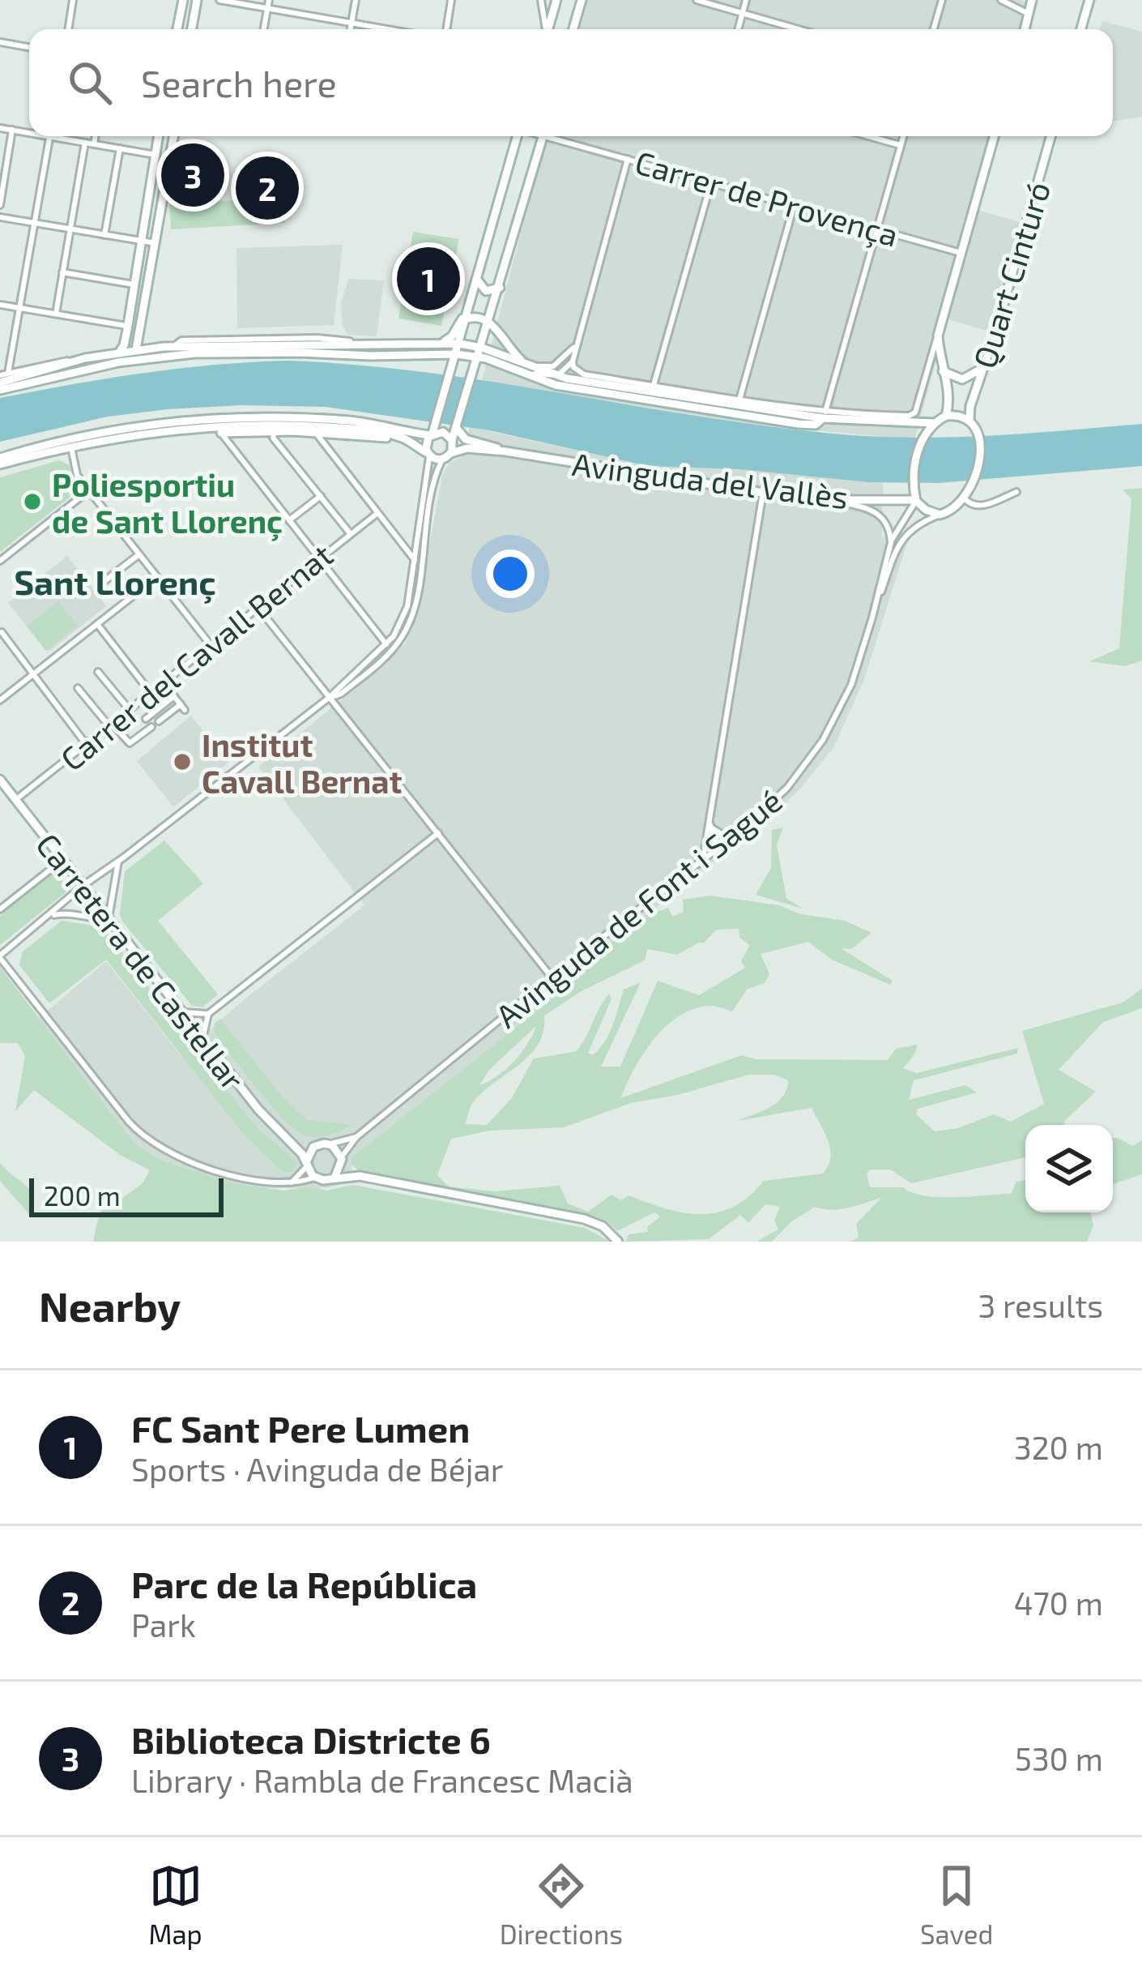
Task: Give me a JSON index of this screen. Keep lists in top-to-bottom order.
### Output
{
  "streets": {
    "main road": ["Quart Cinturó", "Avinguda del Vallès", "Carretera de Castellar"],
    "street": ["Carrer de Provença", "Carrer del Cavall Bernat", "Avinguda de Font i Sagué"]
  },
  "crossings": [
    ["Quart Cinturó", "Avinguda del Vallès"],
    ["Carrer del Cavall Bernat", "Carretera de Castellar"],
    ["Avinguda de Font i Sagué", "Carretera de Castellar"]
  ],
  "districts": ["Sant Llorenç"],
  "places": ["Poliesportiu de Sant Llorenç", "Institut Cavall Bernat"],
  "scale_bar": "200 m",
  "page": {
    "search": "Search here",
    "pins": ["3", "2", "1"],
    "scale": "200 m",
    "heading": ["Nearby", "3 results"],
    "list": [
      {
        "mark": "1",
        "name": "FC Sant Pere Lumen",
        "note": "Sports · Avinguda de Béjar",
        "value": "320 m"
      },
      {
        "mark": "2",
        "name": "Parc de la República",
        "note": "Park",
        "value": "470 m"
      },
      {
        "mark": "3",
        "name": "Biblioteca Districte 6",
        "note": "Library · Rambla de Francesc Macià",
        "value": "530 m"
      }
    ],
    "nav": ["Map", "Directions", "Saved"]
  }
}
